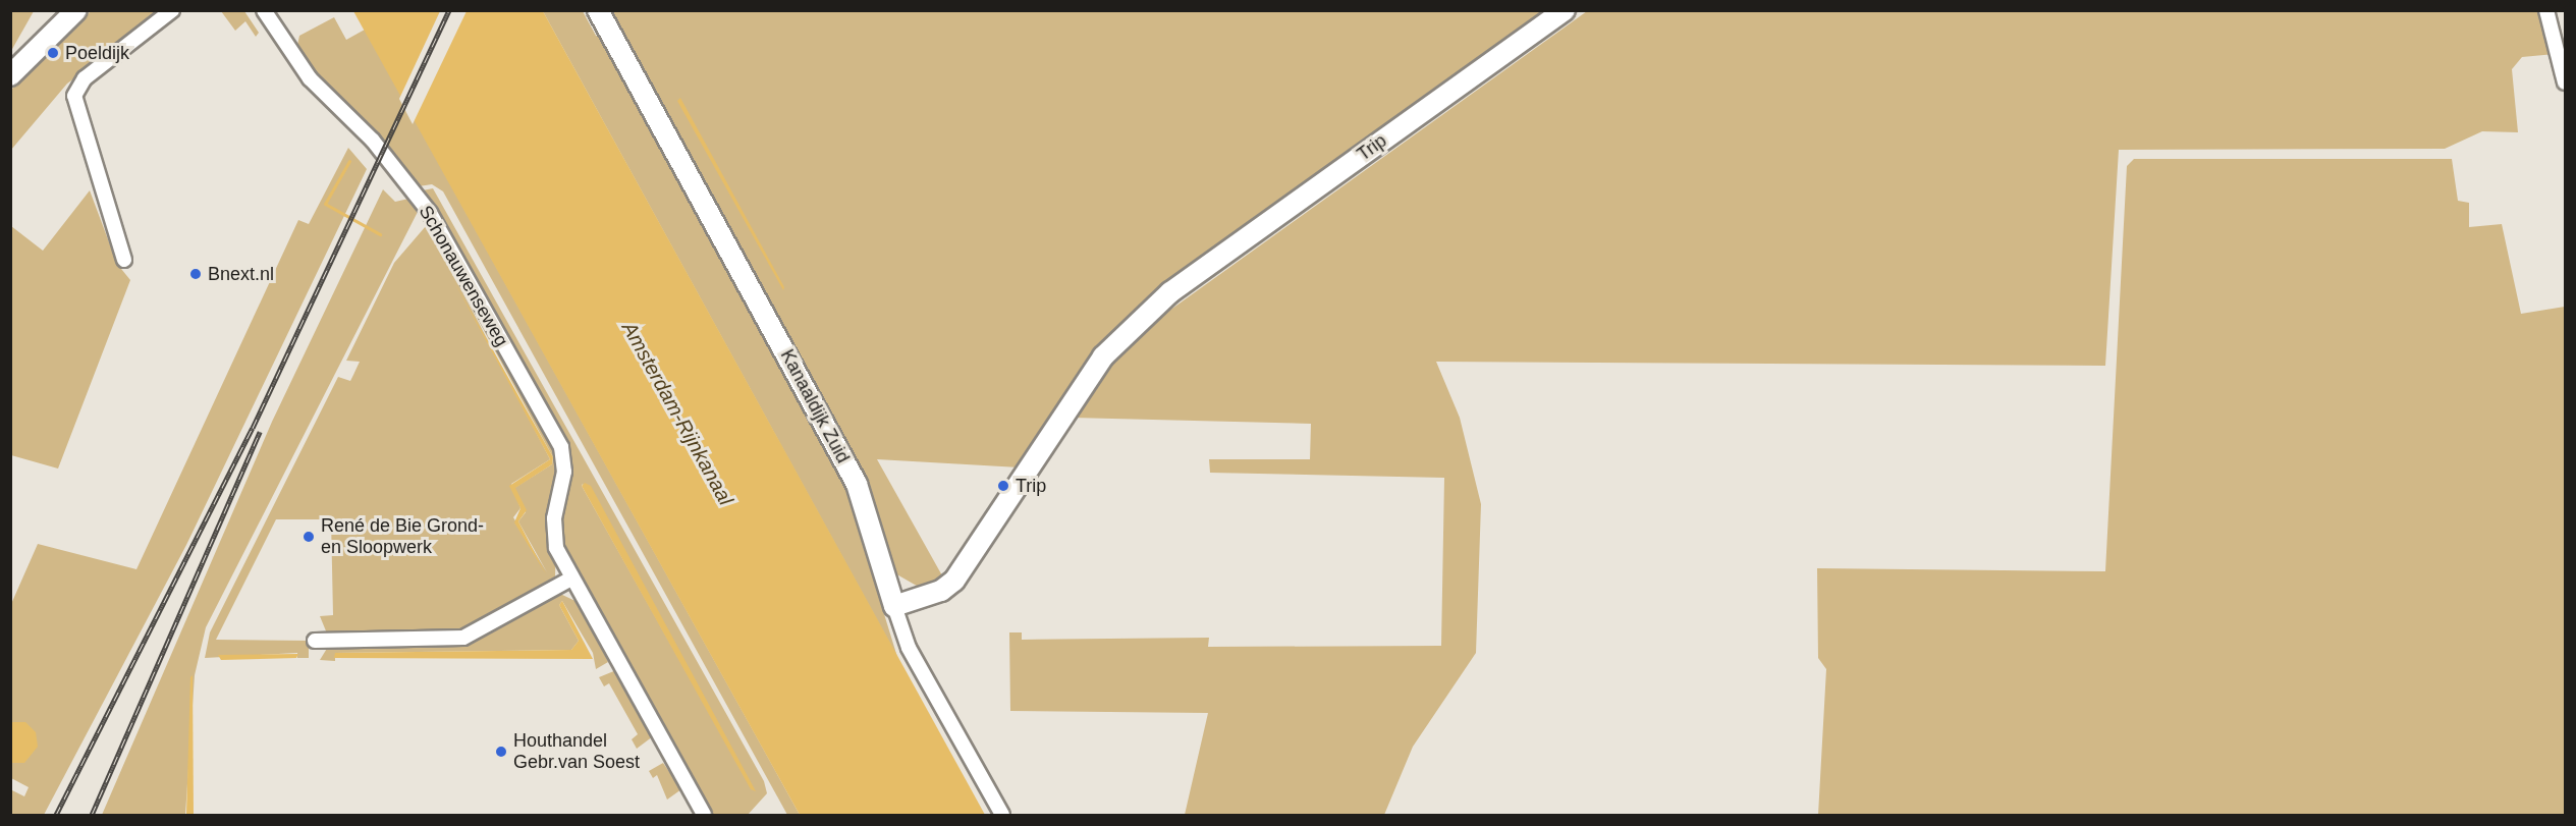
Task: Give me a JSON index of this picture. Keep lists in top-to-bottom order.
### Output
{
  "streets": {
    "street": ["Trip", "Schonauwenseweg", "Kanaaldijk Zuid"]
  },
  "crossings": [
    ["Trip", "Kanaaldijk Zuid"]
  ],
  "water": ["Amsterdam-Rijnkanaal"],
  "places": [
    "Poeldijk",
    "Bnext.nl",
    "Trip",
    "René de Bie Grond- en Sloopwerk",
    "Houthandel Gebr.van Soest"
  ]
}
